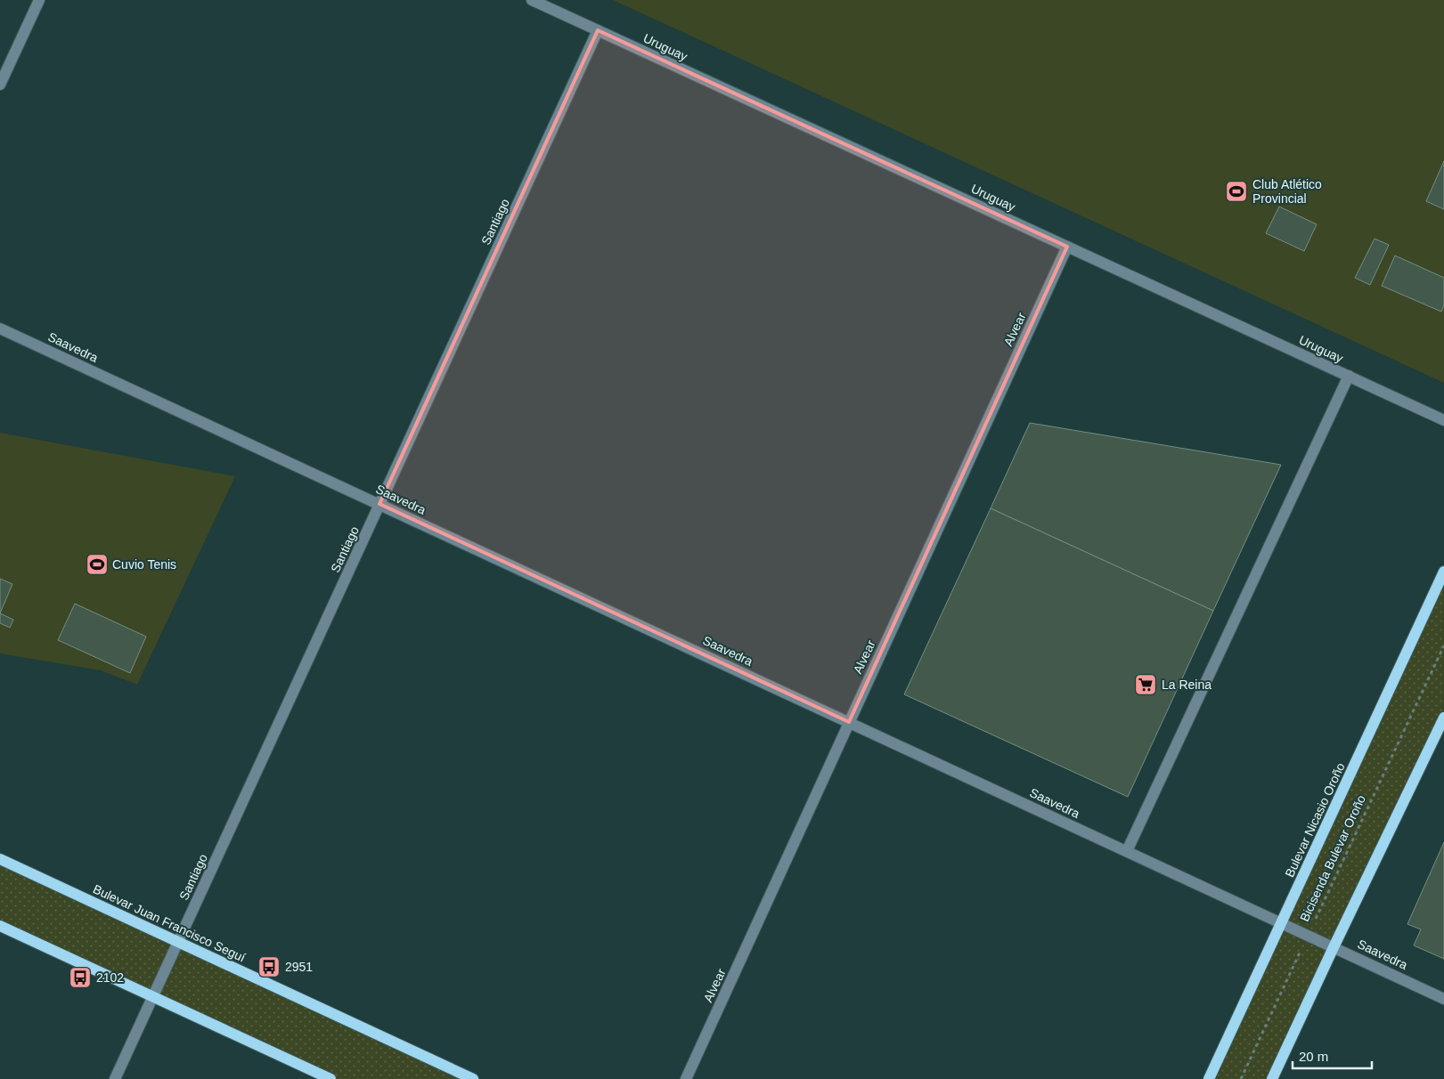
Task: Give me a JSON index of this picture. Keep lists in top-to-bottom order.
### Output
{
  "streets": {
    "main road": ["Bulevar Nicasio Oroño", "Bulevar Juan Francisco Seguí"],
    "street": [
      "Uruguay",
      "Santiago",
      "Alvear",
      "Saavedra"
    ],
    "path": ["Bicisenda Bulevar Oroño"]
  },
  "crossings": [
    ["Uruguay", "Santiago"],
    ["Uruguay", "Alvear"],
    ["Santiago", "Saavedra"],
    ["Santiago", "Bulevar Juan Francisco Seguí"],
    ["Alvear", "Saavedra"],
    ["Saavedra", "Bulevar Nicasio Oroño"],
    ["Saavedra", "Bicisenda Bulevar Oroño"]
  ],
  "places": {
    "sports": ["Club Atlético Provincial", "Cuvio Tenis"],
    "supermarket": ["La Reina"],
    "bus stop": ["2951", "2102"]
  },
  "scale_bar": "20 m"
}
